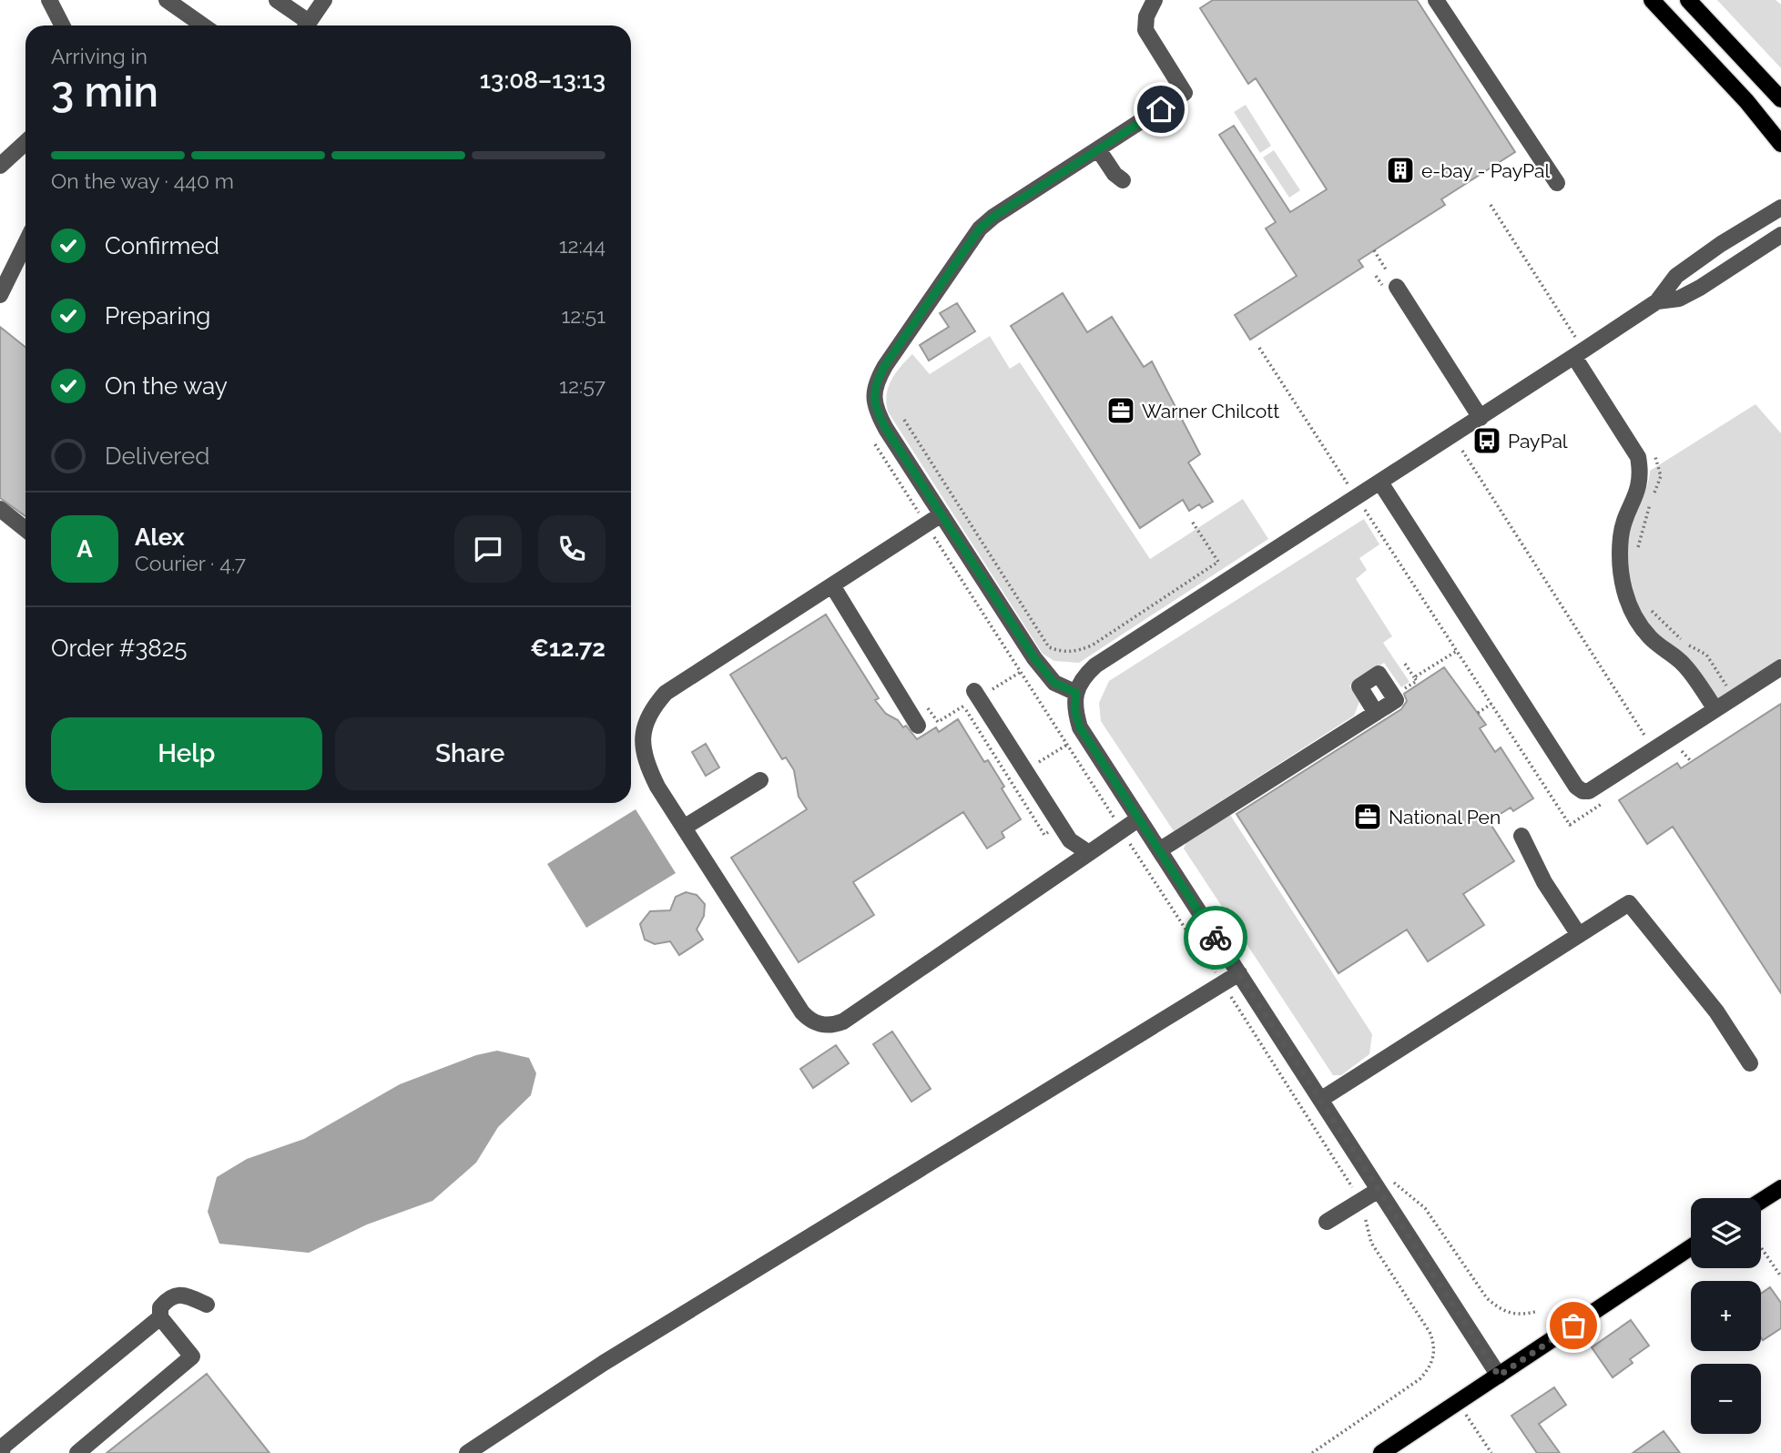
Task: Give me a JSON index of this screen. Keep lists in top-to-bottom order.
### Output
{
  "places": {
    "building": ["e-bay - PayPal"],
    "office": ["Warner Chilcott", "National Pen"],
    "bus stop": ["PayPal"]
  },
  "page": {
    "heading": ["3 min", "Arriving in", "13:08–13:13"],
    "panel": [
      "Alex",
      "Courier · 4.7",
      "Order #3825",
      "€12.72"
    ],
    "bar": "On the way · 440 m",
    "list": [
      ["Confirmed", "12:44"],
      ["Preparing", "12:51"],
      ["On the way", "12:57"],
      "Delivered"
    ],
    "round": "A",
    "buttons": ["Help", "Share"],
    "map_buttons": ["+", "−"]
  }
}
